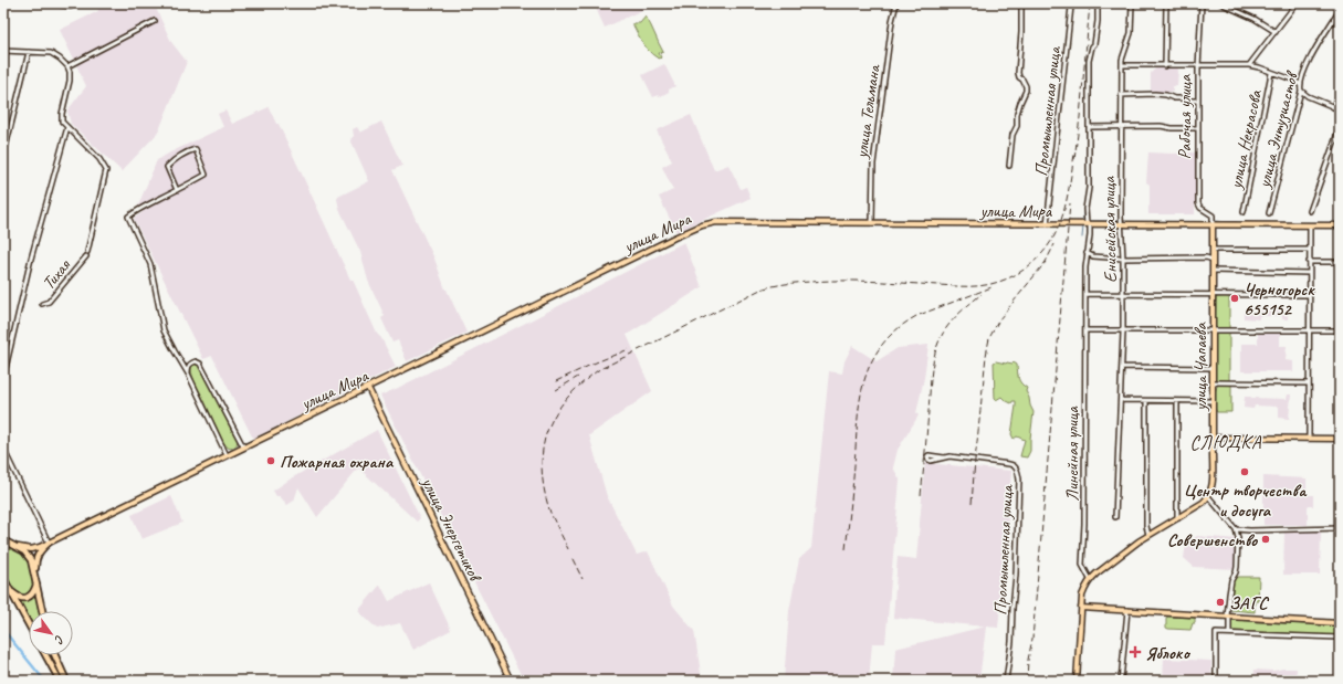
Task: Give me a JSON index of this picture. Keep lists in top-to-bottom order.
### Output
{
  "streets": {
    "main road": ["улица Мира", "улица Чапаева", "улица Энергетиков"],
    "street": [
      "улица Тельмана",
      "Промышленная улица",
      "Рабочая улица",
      "улица Энтузиастов",
      "улица Некрасова",
      "Енисейская улица",
      "Тихая",
      "Линейная улица"
    ]
  },
  "crossings": [
    ["улица Тельмана", "улица Мира"],
    ["Промышленная улица", "улица Мира"],
    ["Рабочая улица", "улица Мира"],
    ["Рабочая улица", "улица Чапаева"],
    ["улица Мира", "Енисейская улица"],
    ["улица Мира", "улица Чапаева"],
    ["улица Мира", "Линейная улица"],
    ["улица Мира", "улица Энергетиков"]
  ],
  "districts": ["СЛЮДКА"],
  "places": {
    "other": [
      "Черногорск 655152",
      "Пожарная охрана",
      "Центр творчества и досуга",
      "Совершенство",
      "ЗАГС"
    ],
    "health": ["Яблоко"]
  },
  "north": "bottom right"
}
